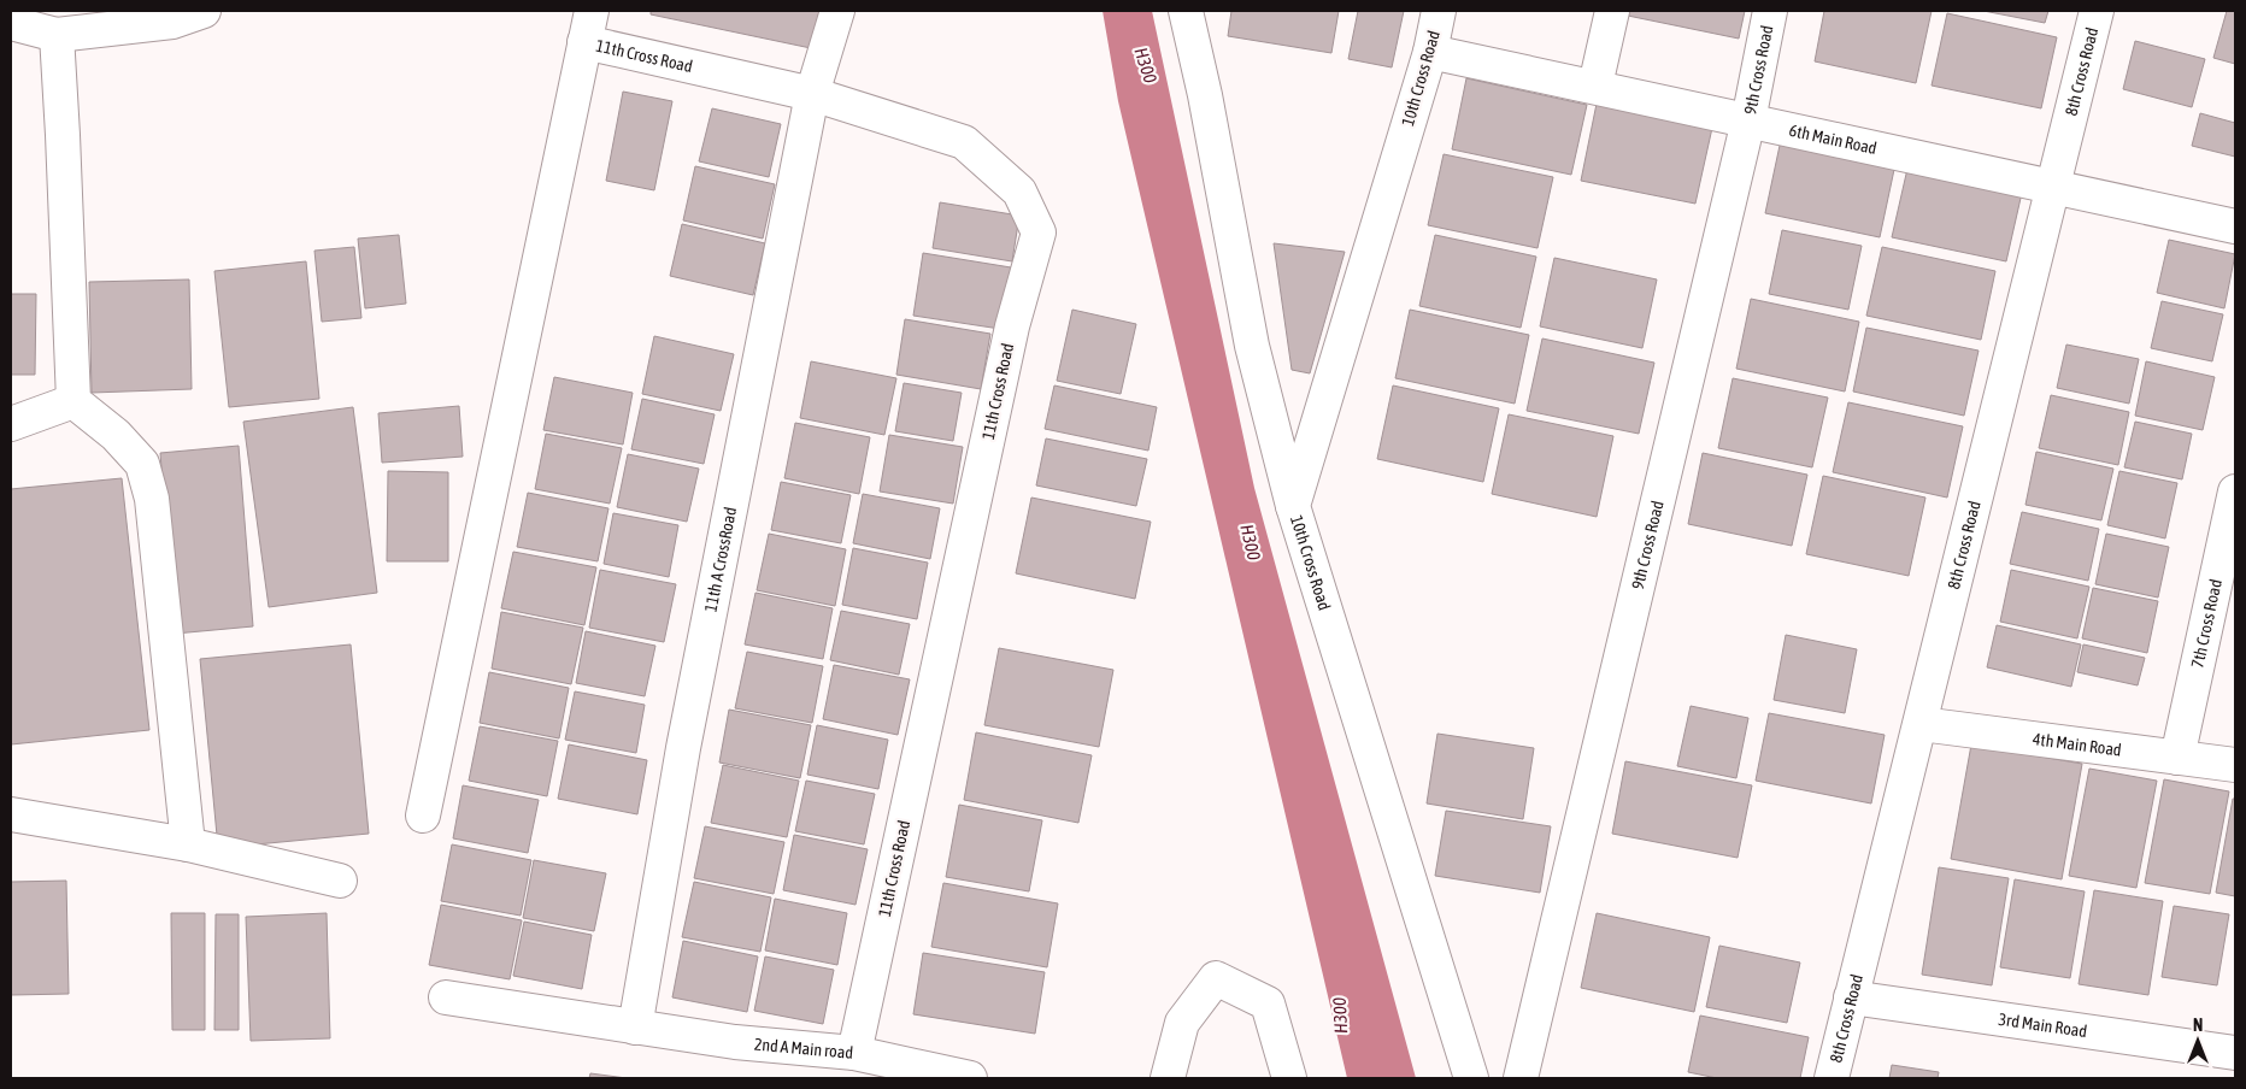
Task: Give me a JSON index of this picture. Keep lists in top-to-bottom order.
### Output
{
  "streets": {
    "street": [
      "11th Cross Road",
      "9th Cross Road",
      "8th Cross Road",
      "10th Cross Road",
      "6th Main Road",
      "11th A CrossRoad",
      "7th Cross Road",
      "4th Main Road",
      "3rd Main Road",
      "2nd A Main road"
    ]
  },
  "crossings": [
    ["11th Cross Road", "11th A CrossRoad"],
    ["11th Cross Road", "2nd A Main road"],
    ["9th Cross Road", "6th Main Road"],
    ["8th Cross Road", "6th Main Road"],
    ["8th Cross Road", "4th Main Road"],
    ["8th Cross Road", "3rd Main Road"],
    ["10th Cross Road", "6th Main Road"],
    ["11th A CrossRoad", "2nd A Main road"],
    ["7th Cross Road", "4th Main Road"]
  ],
  "water": ["H300"],
  "north": "top"
}
